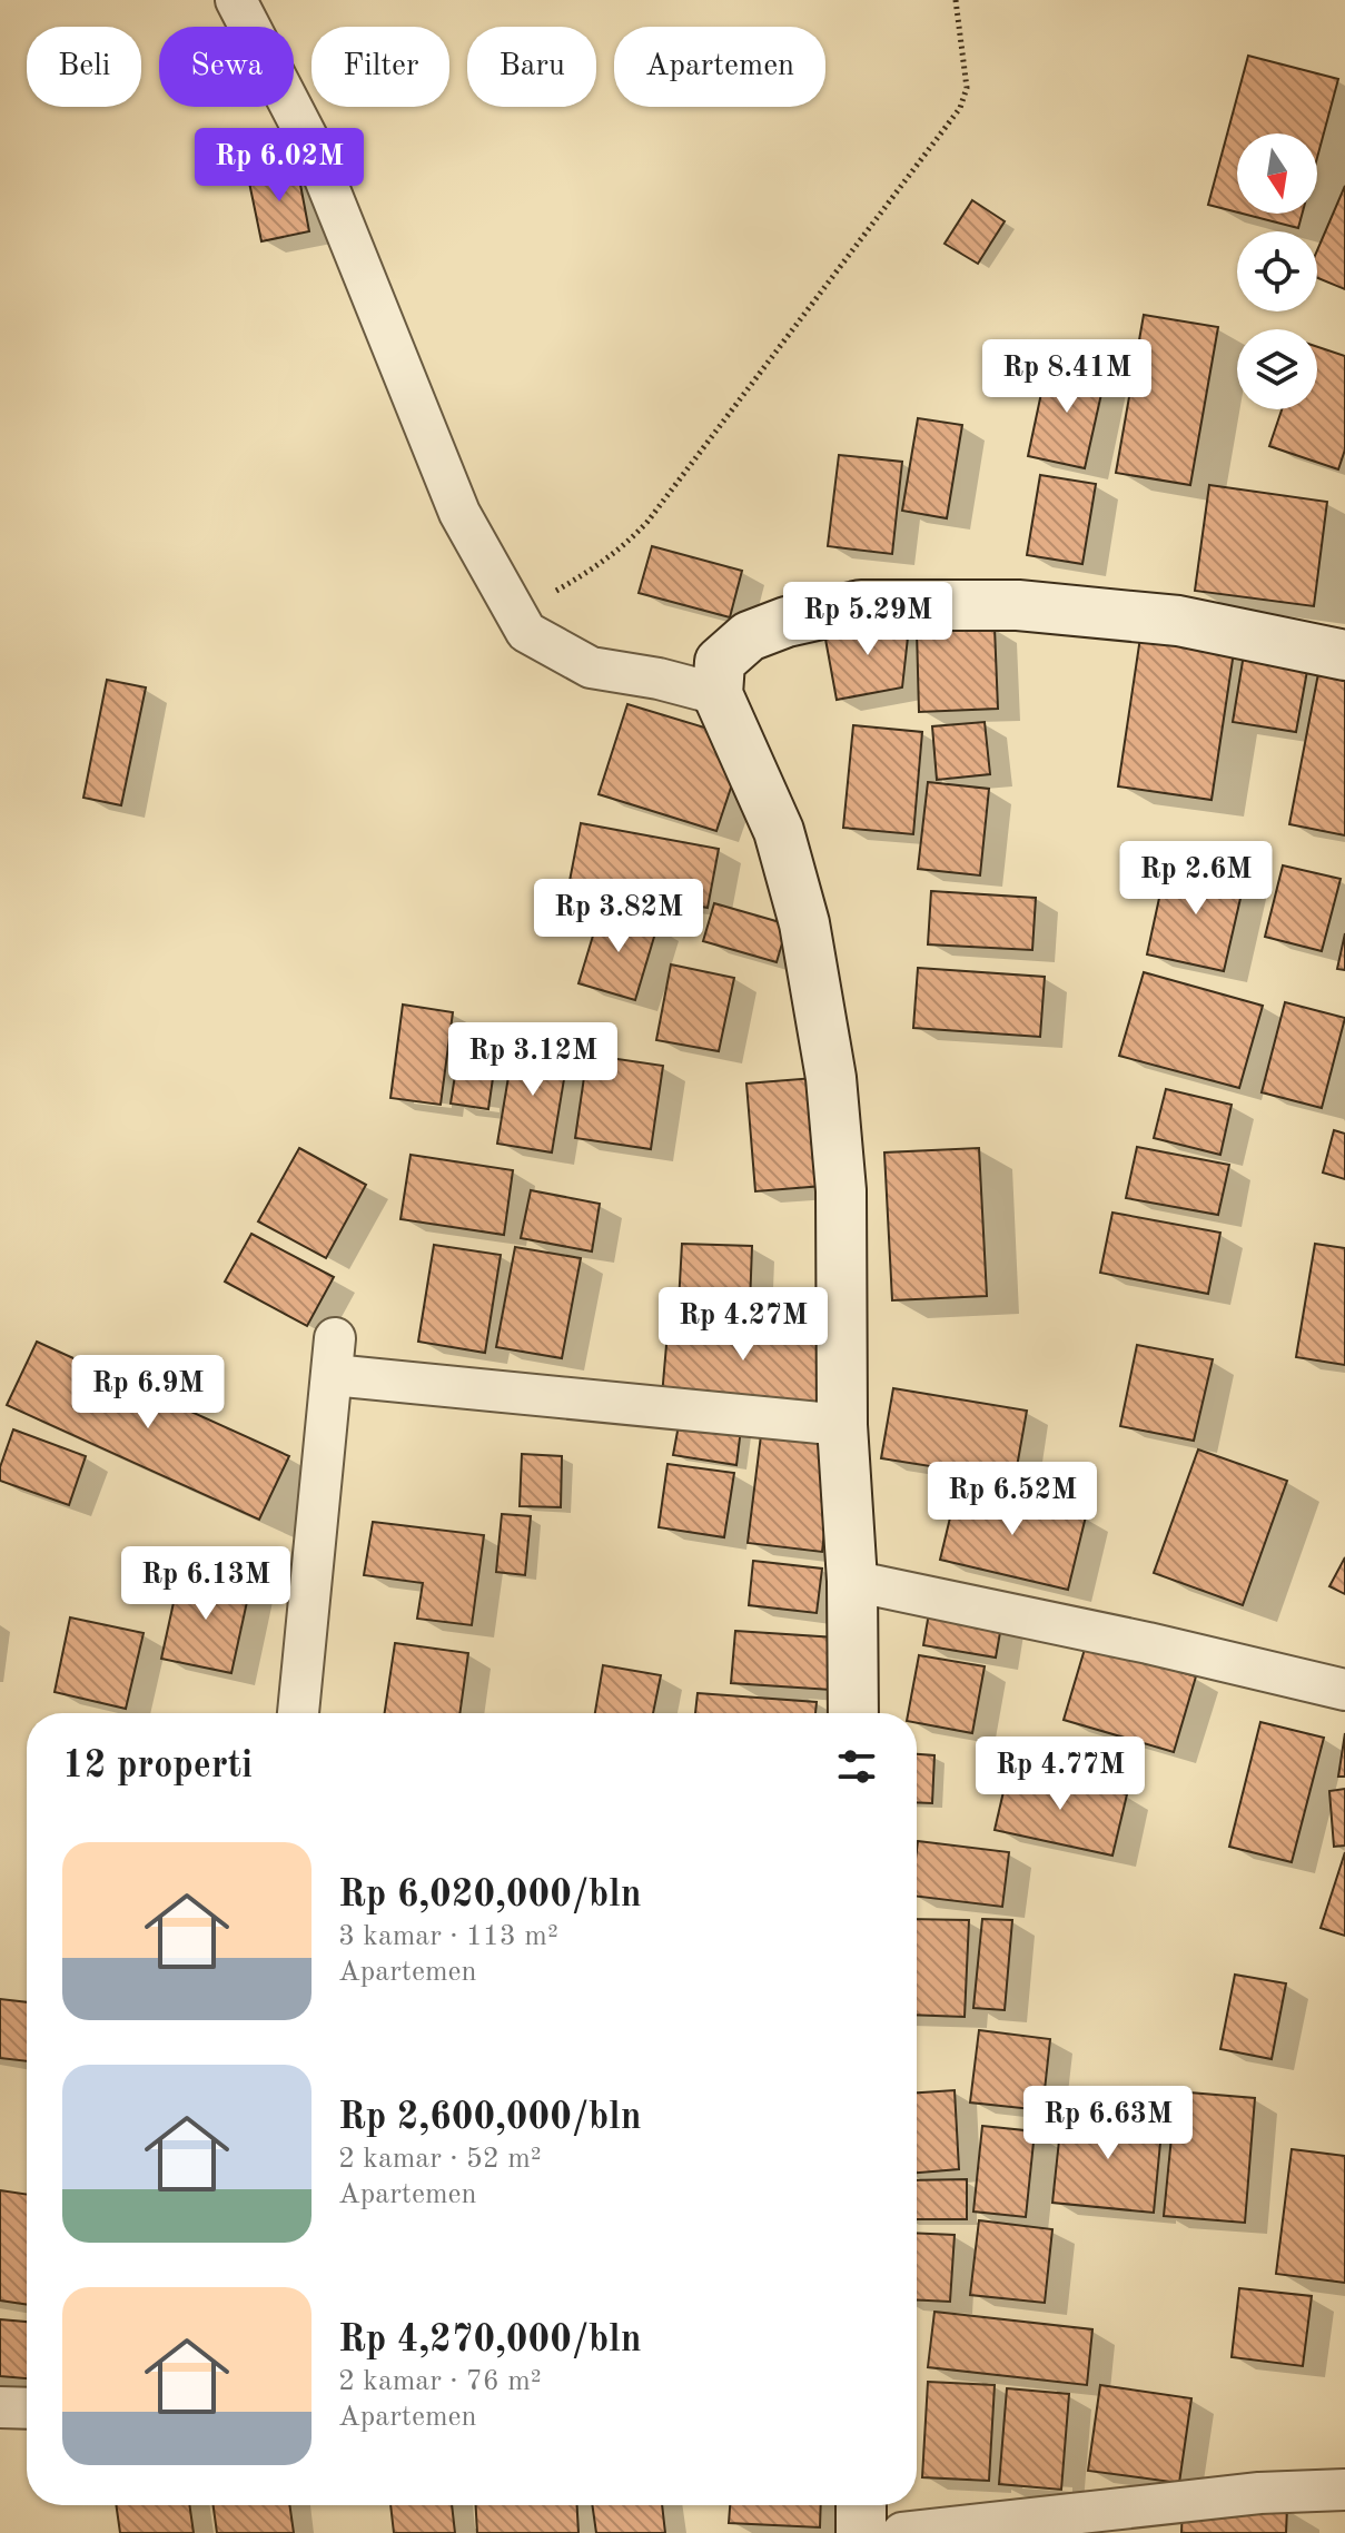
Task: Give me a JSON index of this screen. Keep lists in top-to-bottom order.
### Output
{
  "north": "bottom",
  "page": {
    "chip": [
      "Beli",
      "Sewa",
      "Filter",
      "Baru",
      "Apartemen"
    ],
    "price": [
      "Rp 6.02M",
      "Rp 8.41M",
      "Rp 5.29M",
      "Rp 2.6M",
      "Rp 3.82M",
      "Rp 3.12M",
      "Rp 4.27M",
      "Rp 6.9M",
      "Rp 6.52M",
      "Rp 6.13M",
      "Rp 4.77M",
      "Rp 6.63M"
    ],
    "heading": "12 properti",
    "list": [
      {
        "name": "Rp 6,020,000/bln",
        "note": "3 kamar · 113 m² · Apartemen"
      },
      {
        "name": "Rp 2,600,000/bln",
        "note": "2 kamar · 52 m² · Apartemen"
      },
      {
        "name": "Rp 4,270,000/bln",
        "note": "2 kamar · 76 m² · Apartemen"
      }
    ]
  }
}
